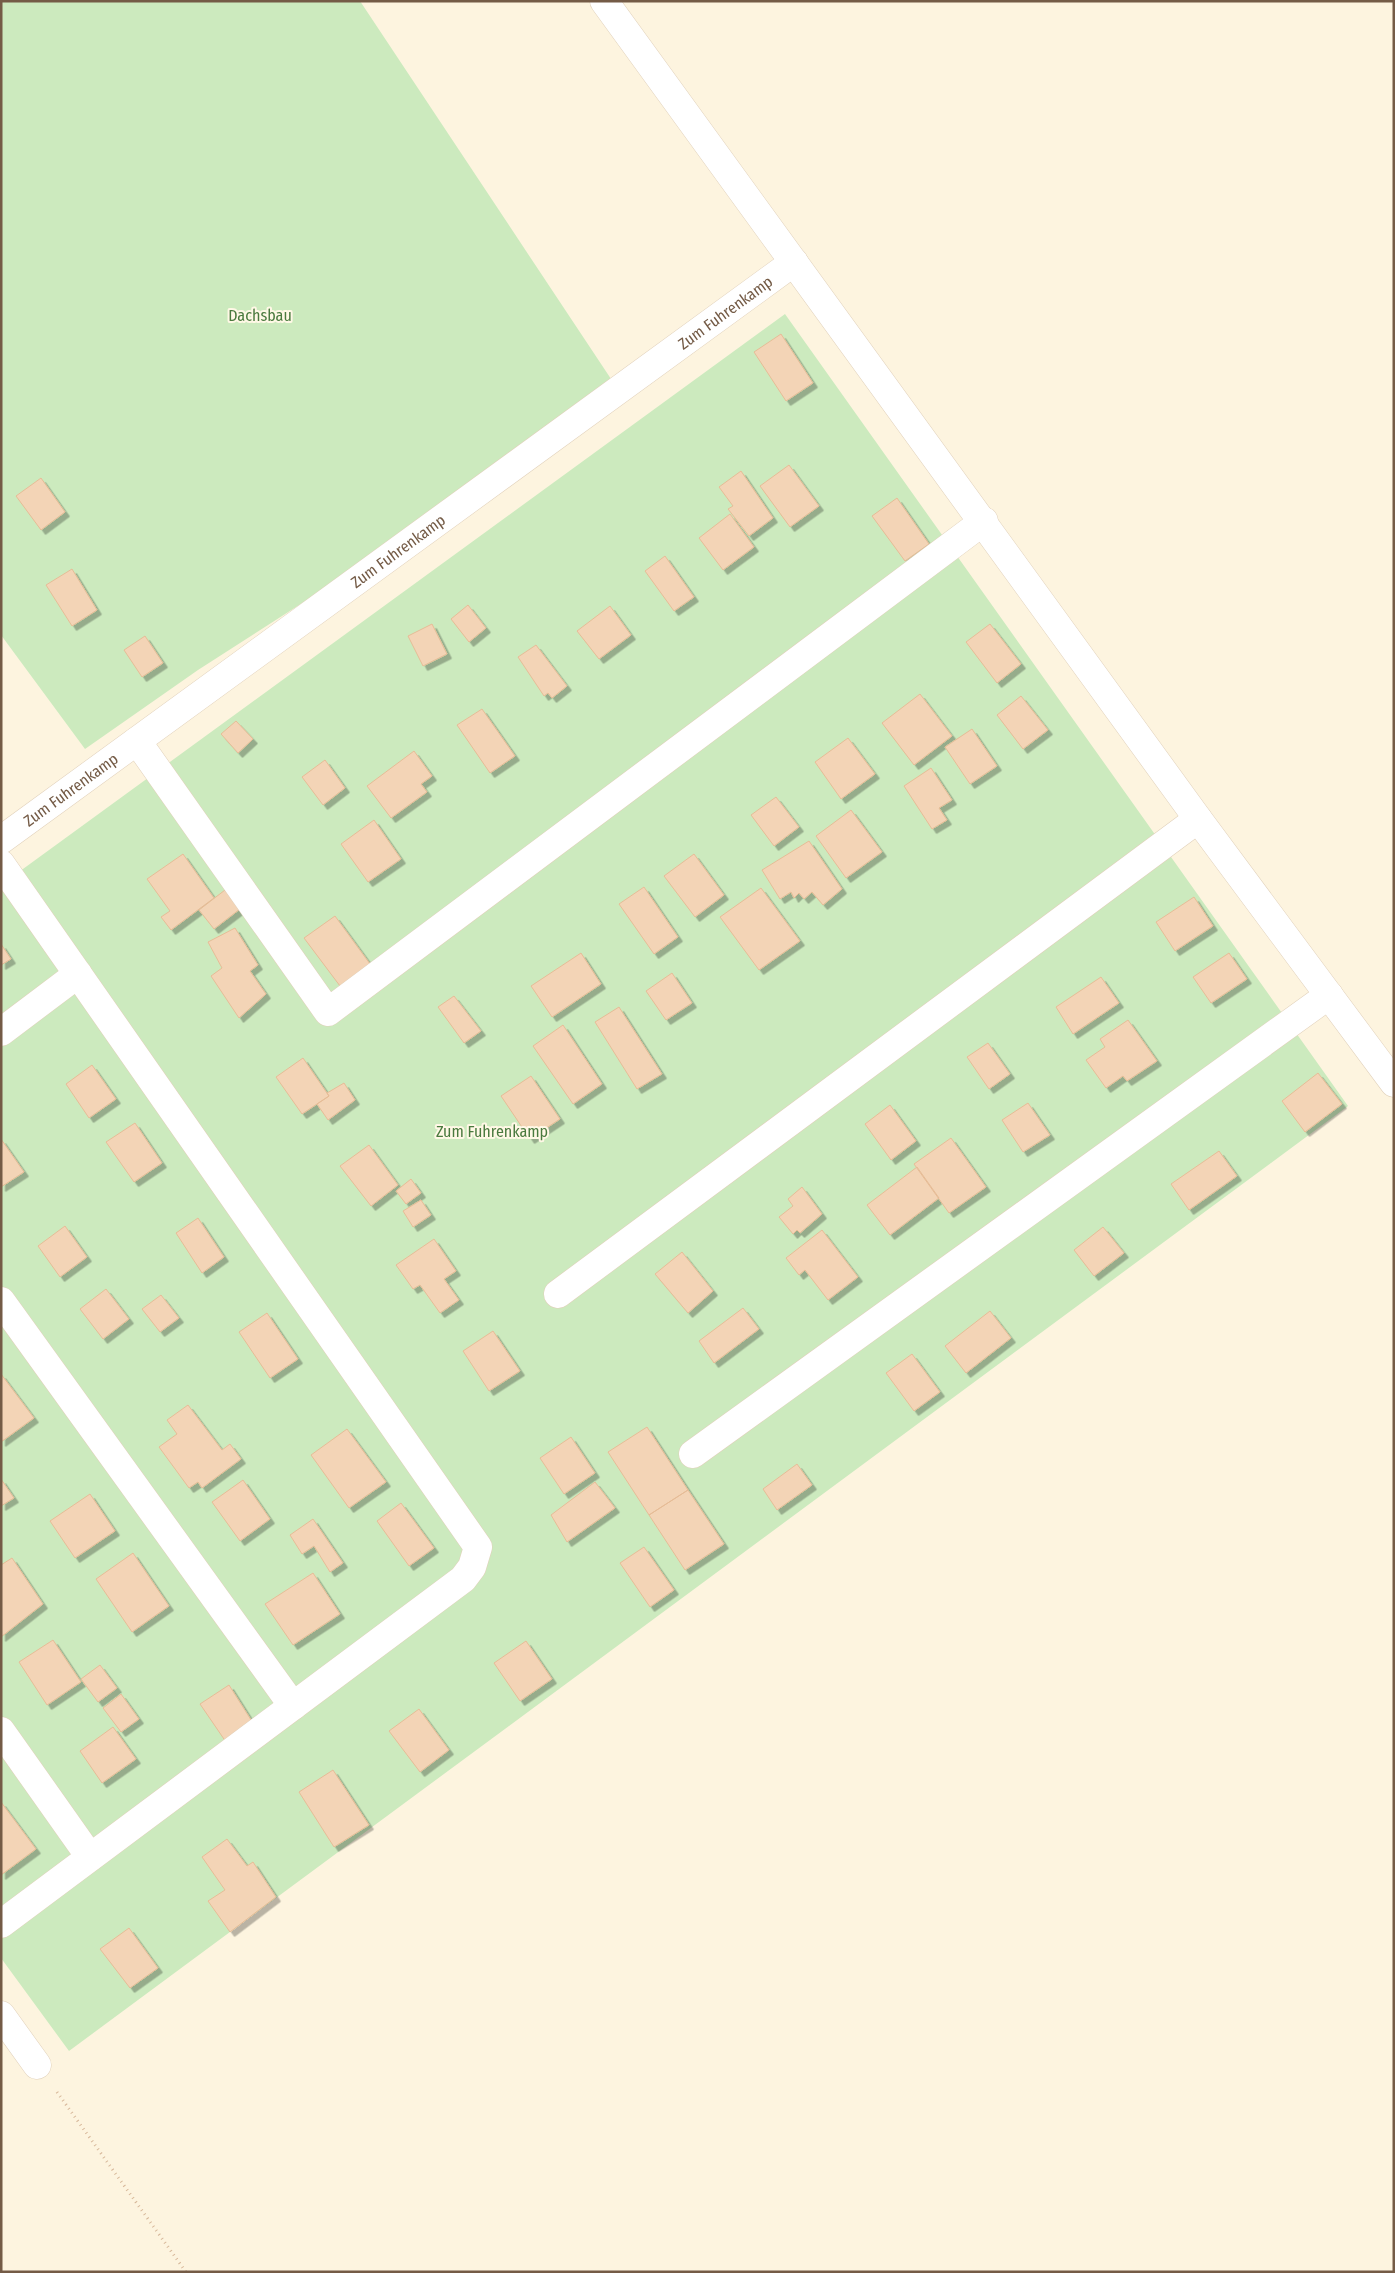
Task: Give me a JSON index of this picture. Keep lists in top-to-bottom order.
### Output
{
  "streets": {
    "street": ["Zum Fuhrenkamp"]
  },
  "parks": ["Dachsbau", "Zum Fuhrenkamp"]
}
